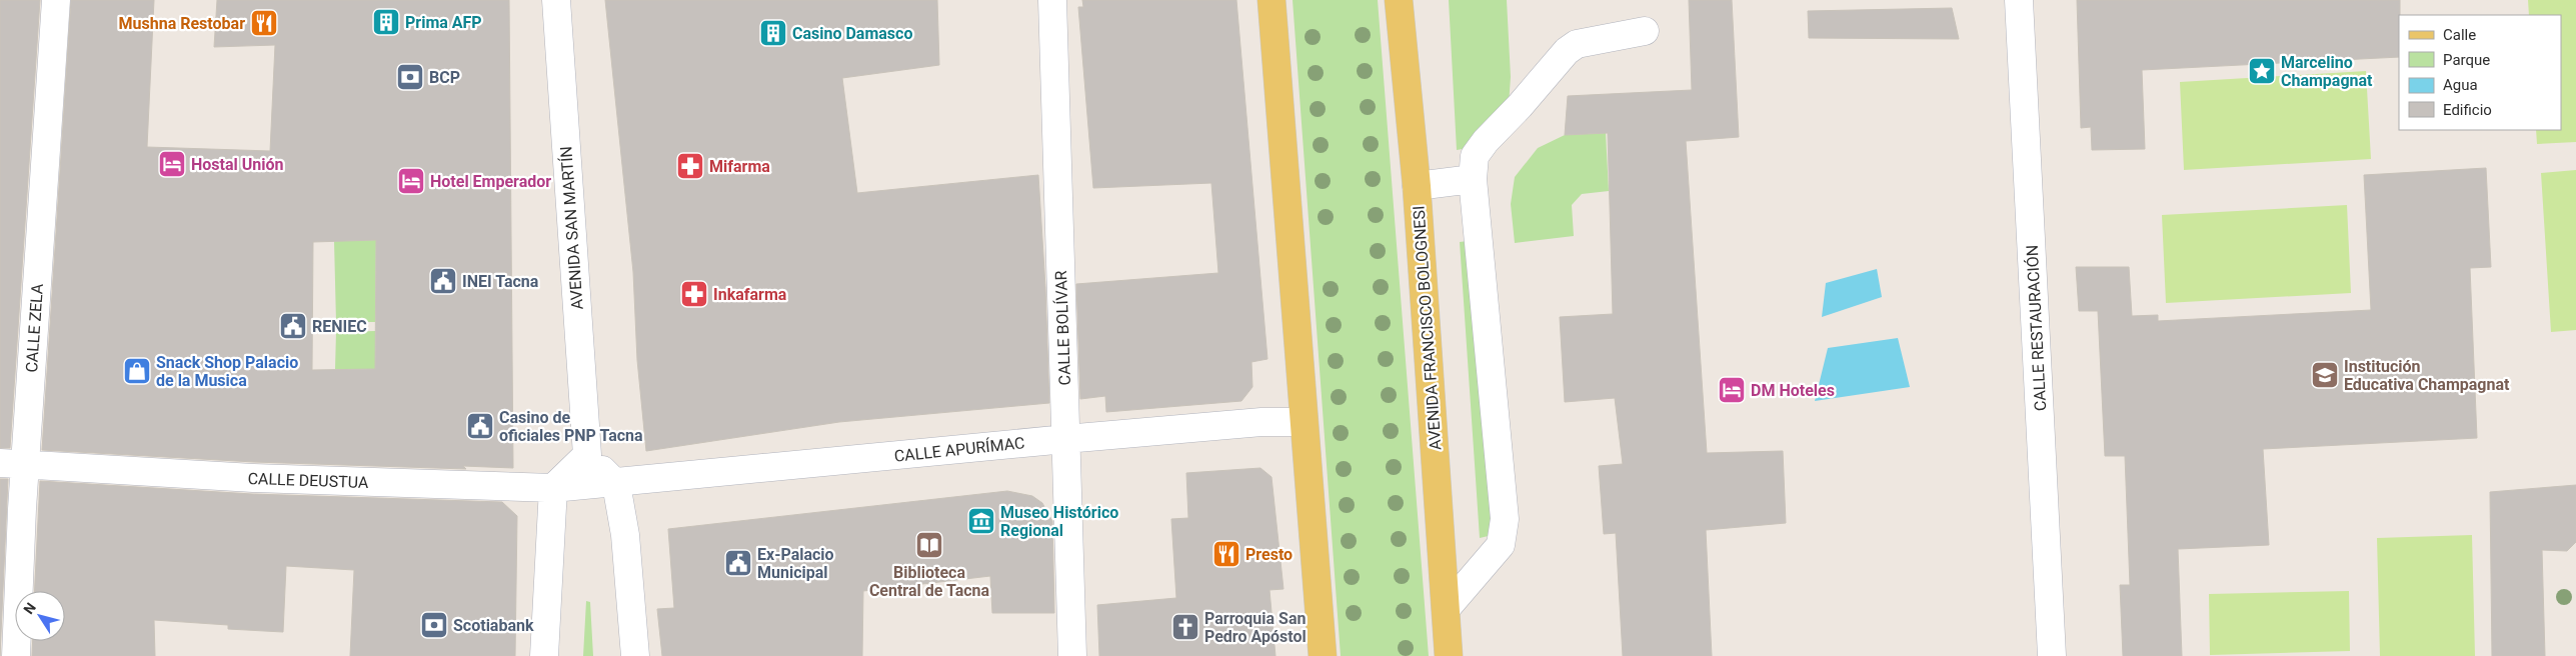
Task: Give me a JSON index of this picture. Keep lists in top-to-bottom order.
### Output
{
  "streets": {
    "main road": ["AVENIDA FRANCISCO BOLOGNESI"],
    "street": [
      "AVENIDA SAN MARTÍN",
      "CALLE ZELA",
      "CALLE BOLÍVAR",
      "CALLE RESTAURACIÓN",
      "CALLE APURÍMAC",
      "CALLE DEUSTUA"
    ]
  },
  "crossings": [
    ["CALLE ZELA", "CALLE DEUSTUA"],
    ["CALLE BOLÍVAR", "CALLE APURÍMAC"],
    ["CALLE APURÍMAC", "CALLE DEUSTUA"]
  ],
  "places": {
    "building": ["Prima AFP", "Casino Damasco"],
    "restaurant": ["Mushna Restobar", "Presto"],
    "place": ["Marcelino Champagnat"],
    "bank": ["BCP", "Scotiabank"],
    "hotel": ["Hostal Unión", "Hotel Emperador", "DM Hoteles"],
    "pharmacy": ["Mifarma", "Inkafarma"],
    "public building": [
      "INEI Tacna",
      "RENIEC",
      "Casino de oficiales PNP Tacna",
      "Ex-Palacio Municipal"
    ],
    "shop": ["Snack Shop Palacio de la Musica"],
    "school or university": ["Institución Educativa Champagnat"],
    "museum": ["Museo Histórico Regional"],
    "library": ["Biblioteca Central de Tacna"],
    "church": ["Parroquia San Pedro Apóstol"]
  },
  "legend": [
    "Calle",
    "Parque",
    "Agua",
    "Edificio"
  ],
  "north": "top left"
}
